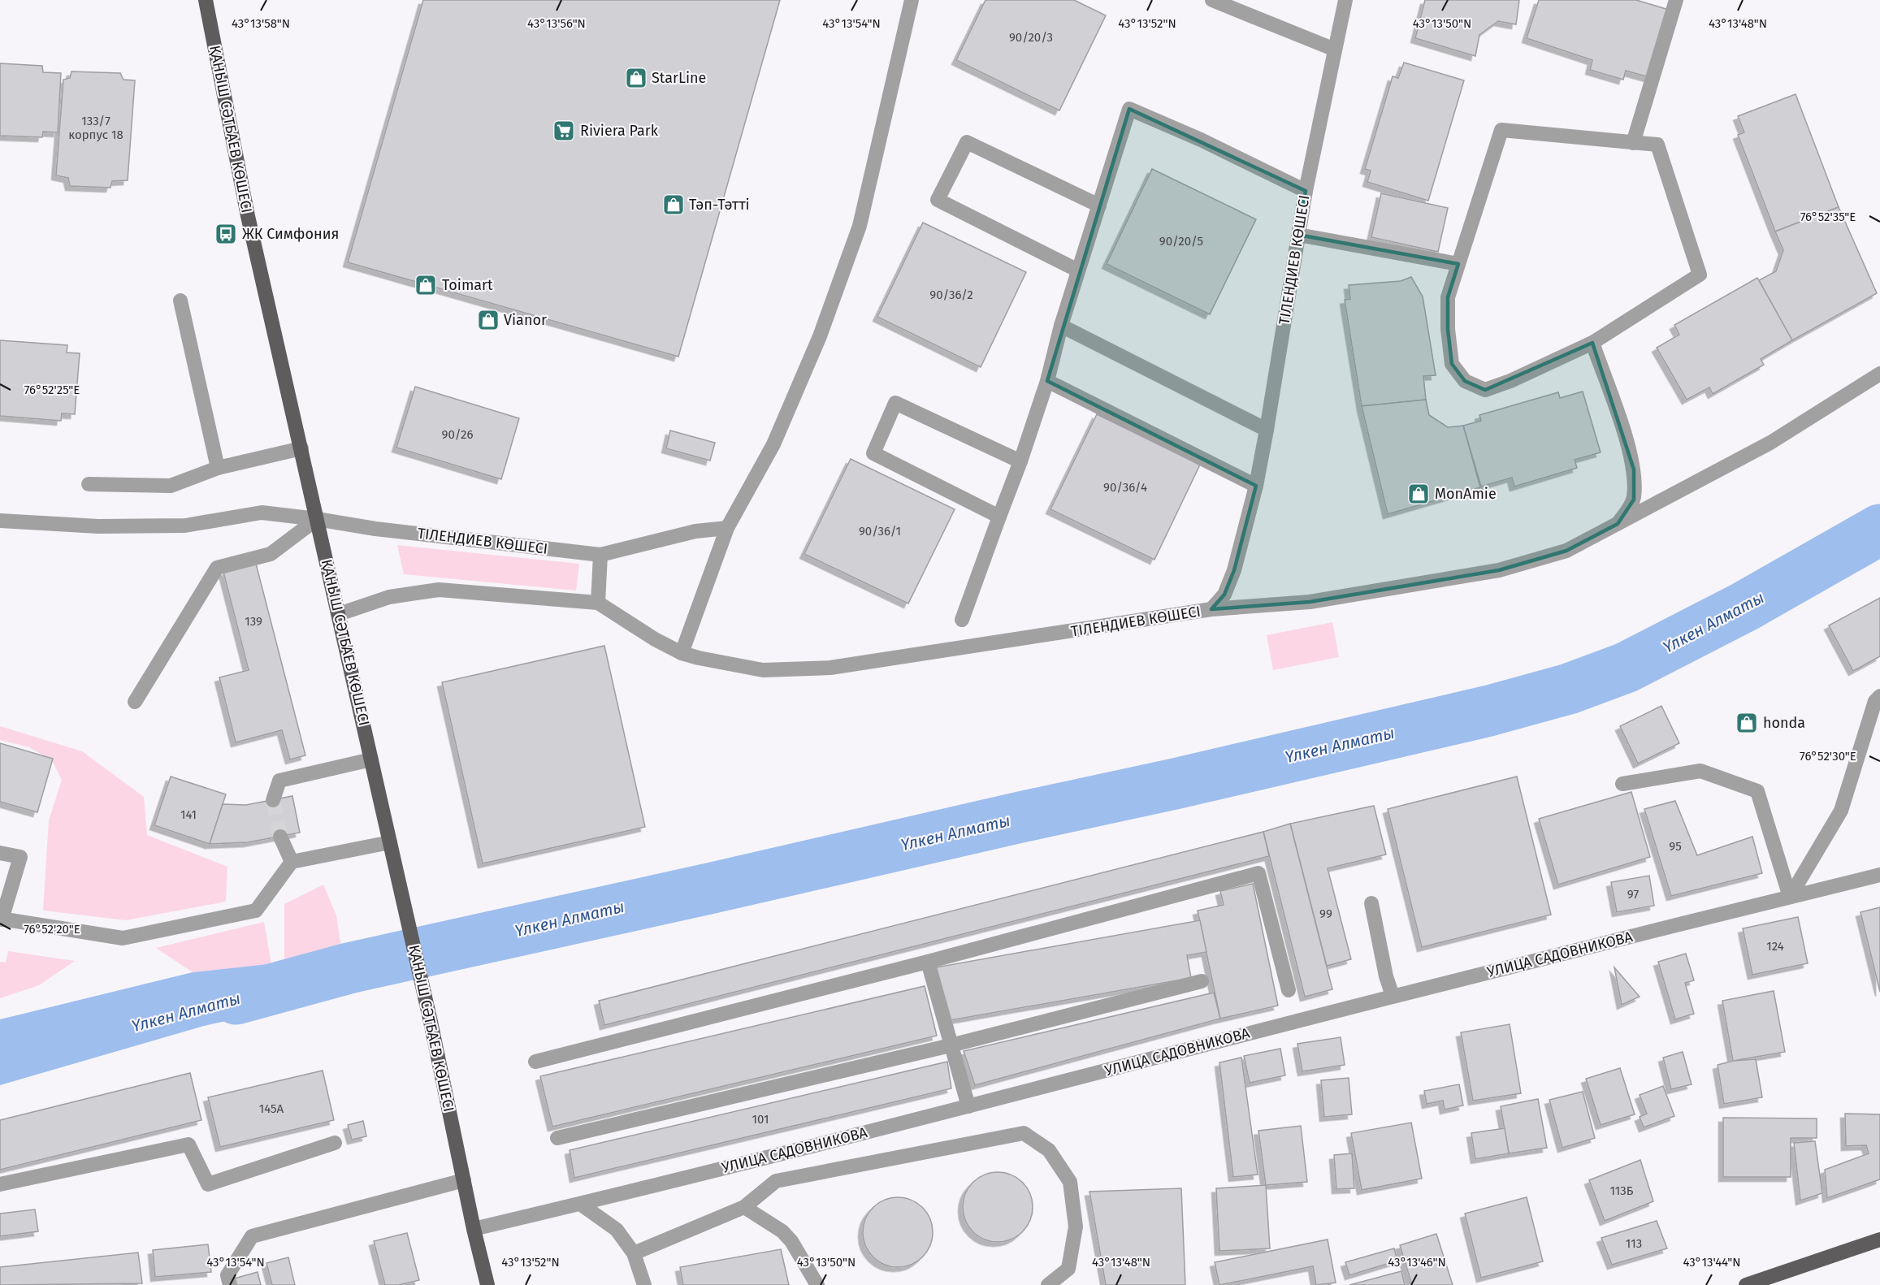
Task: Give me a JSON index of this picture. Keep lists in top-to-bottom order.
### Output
{
  "streets": {
    "main road": ["ҚАНЫШ СӘТБАЕВ КӨШЕСІ"],
    "street": ["ТІЛЕНДИЕВ КӨШЕСІ", "УЛИЦА САДОВНИКОВА"]
  },
  "crossings": [
    ["ҚАНЫШ СӘТБАЕВ КӨШЕСІ", "ТІЛЕНДИЕВ КӨШЕСІ"],
    ["ҚАНЫШ СӘТБАЕВ КӨШЕСІ", "УЛИЦА САДОВНИКОВА"]
  ],
  "water": ["Үлкен Алматы"],
  "places": {
    "shop": [
      "StarLine",
      "Тәп-Тәтті",
      "Toimart",
      "Vianor",
      "MonAmie",
      "honda"
    ],
    "supermarket": ["Riviera Park"],
    "bus stop": ["ЖК Симфония"]
  },
  "house_numbers": [
    "90/20/3",
    "133/7 корпус 18",
    "90/20/5",
    "90/36/2",
    "90/26",
    "90/36/4",
    "90/36/1",
    "139",
    "141",
    "95",
    "97",
    "99",
    "124",
    "145А",
    "101",
    "113Б",
    "113"
  ],
  "coordinates": [
    "43°13'58\"N",
    "43°13'56\"N",
    "43°13'54\"N",
    "43°13'52\"N",
    "43°13'50\"N",
    "43°13'48\"N",
    "76°52'35\"E",
    "76°52'25\"E",
    "76°52'30\"E",
    "76°52'20\"E",
    "43°13'46\"N",
    "43°13'44\"N"
  ]
}
